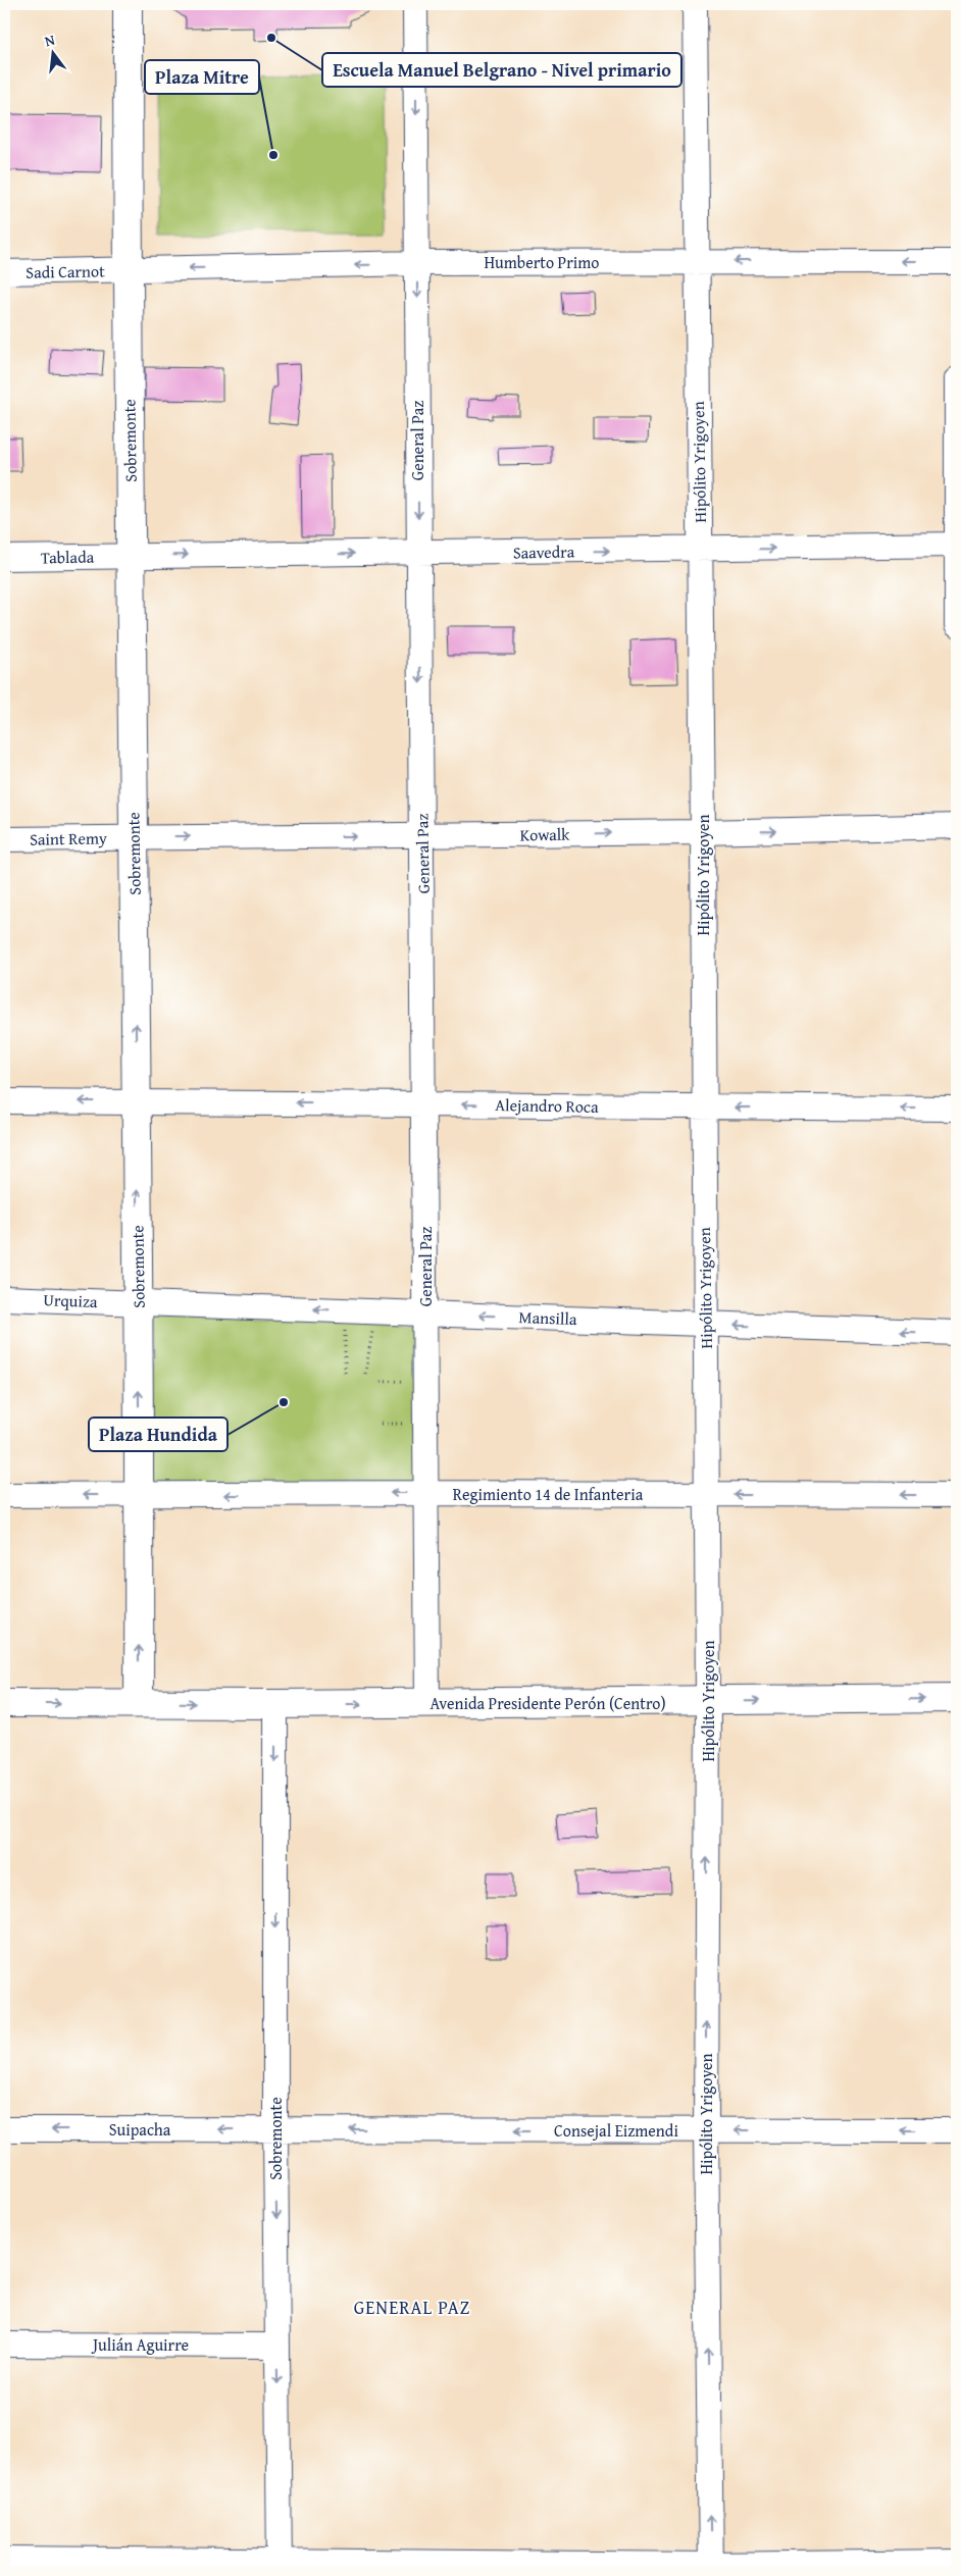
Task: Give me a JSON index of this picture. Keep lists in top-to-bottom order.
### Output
{
  "streets": {
    "main road": ["Sobremonte", "Avenida Presidente Perón (Centro)"],
    "street": [
      "Humberto Primo",
      "Sadi Carnot",
      "General Paz",
      "Hipólito Yrigoyen",
      "Saavedra",
      "Tablada",
      "Kowalk",
      "Saint Remy",
      "Alejandro Roca",
      "Urquiza",
      "Mansilla",
      "Regimiento 14 de Infanteria",
      "Suipacha",
      "Consejal Eizmendi",
      "Julián Aguirre"
    ]
  },
  "crossings": [
    ["Humberto Primo", "Sadi Carnot"],
    ["Humberto Primo", "Sobremonte"],
    ["Humberto Primo", "General Paz"],
    ["Humberto Primo", "Hipólito Yrigoyen"],
    ["Sadi Carnot", "Sobremonte"],
    ["Sobremonte", "Saavedra"],
    ["Sobremonte", "Tablada"],
    ["Sobremonte", "Kowalk"],
    ["Sobremonte", "Saint Remy"],
    ["Sobremonte", "Alejandro Roca"],
    ["Sobremonte", "Urquiza"],
    ["Sobremonte", "Mansilla"],
    ["Sobremonte", "Regimiento 14 de Infanteria"],
    ["Sobremonte", "Avenida Presidente Perón (Centro)"],
    ["Sobremonte", "Suipacha"],
    ["Sobremonte", "Consejal Eizmendi"],
    ["Sobremonte", "Julián Aguirre"],
    ["General Paz", "Saavedra"],
    ["General Paz", "Kowalk"],
    ["General Paz", "Alejandro Roca"],
    ["General Paz", "Mansilla"],
    ["General Paz", "Regimiento 14 de Infanteria"],
    ["General Paz", "Avenida Presidente Perón (Centro)"],
    ["Hipólito Yrigoyen", "Saavedra"],
    ["Hipólito Yrigoyen", "Kowalk"],
    ["Hipólito Yrigoyen", "Alejandro Roca"],
    ["Hipólito Yrigoyen", "Mansilla"],
    ["Hipólito Yrigoyen", "Regimiento 14 de Infanteria"],
    ["Hipólito Yrigoyen", "Avenida Presidente Perón (Centro)"],
    ["Hipólito Yrigoyen", "Consejal Eizmendi"],
    ["Saavedra", "Tablada"],
    ["Kowalk", "Saint Remy"],
    ["Urquiza", "Mansilla"],
    ["Suipacha", "Consejal Eizmendi"]
  ],
  "one_way": [
    "Humberto Primo",
    "General Paz",
    "Saavedra",
    "Kowalk",
    "Alejandro Roca",
    "Mansilla",
    "Regimiento 14 de Infanteria",
    "Avenida Presidente Perón (Centro)",
    "Suipacha",
    "Consejal Eizmendi"
  ],
  "districts": ["GENERAL PAZ"],
  "places": ["Escuela Manuel Belgrano - Nivel primario", "Plaza Mitre", "Plaza Hundida"],
  "north": "top"
}
